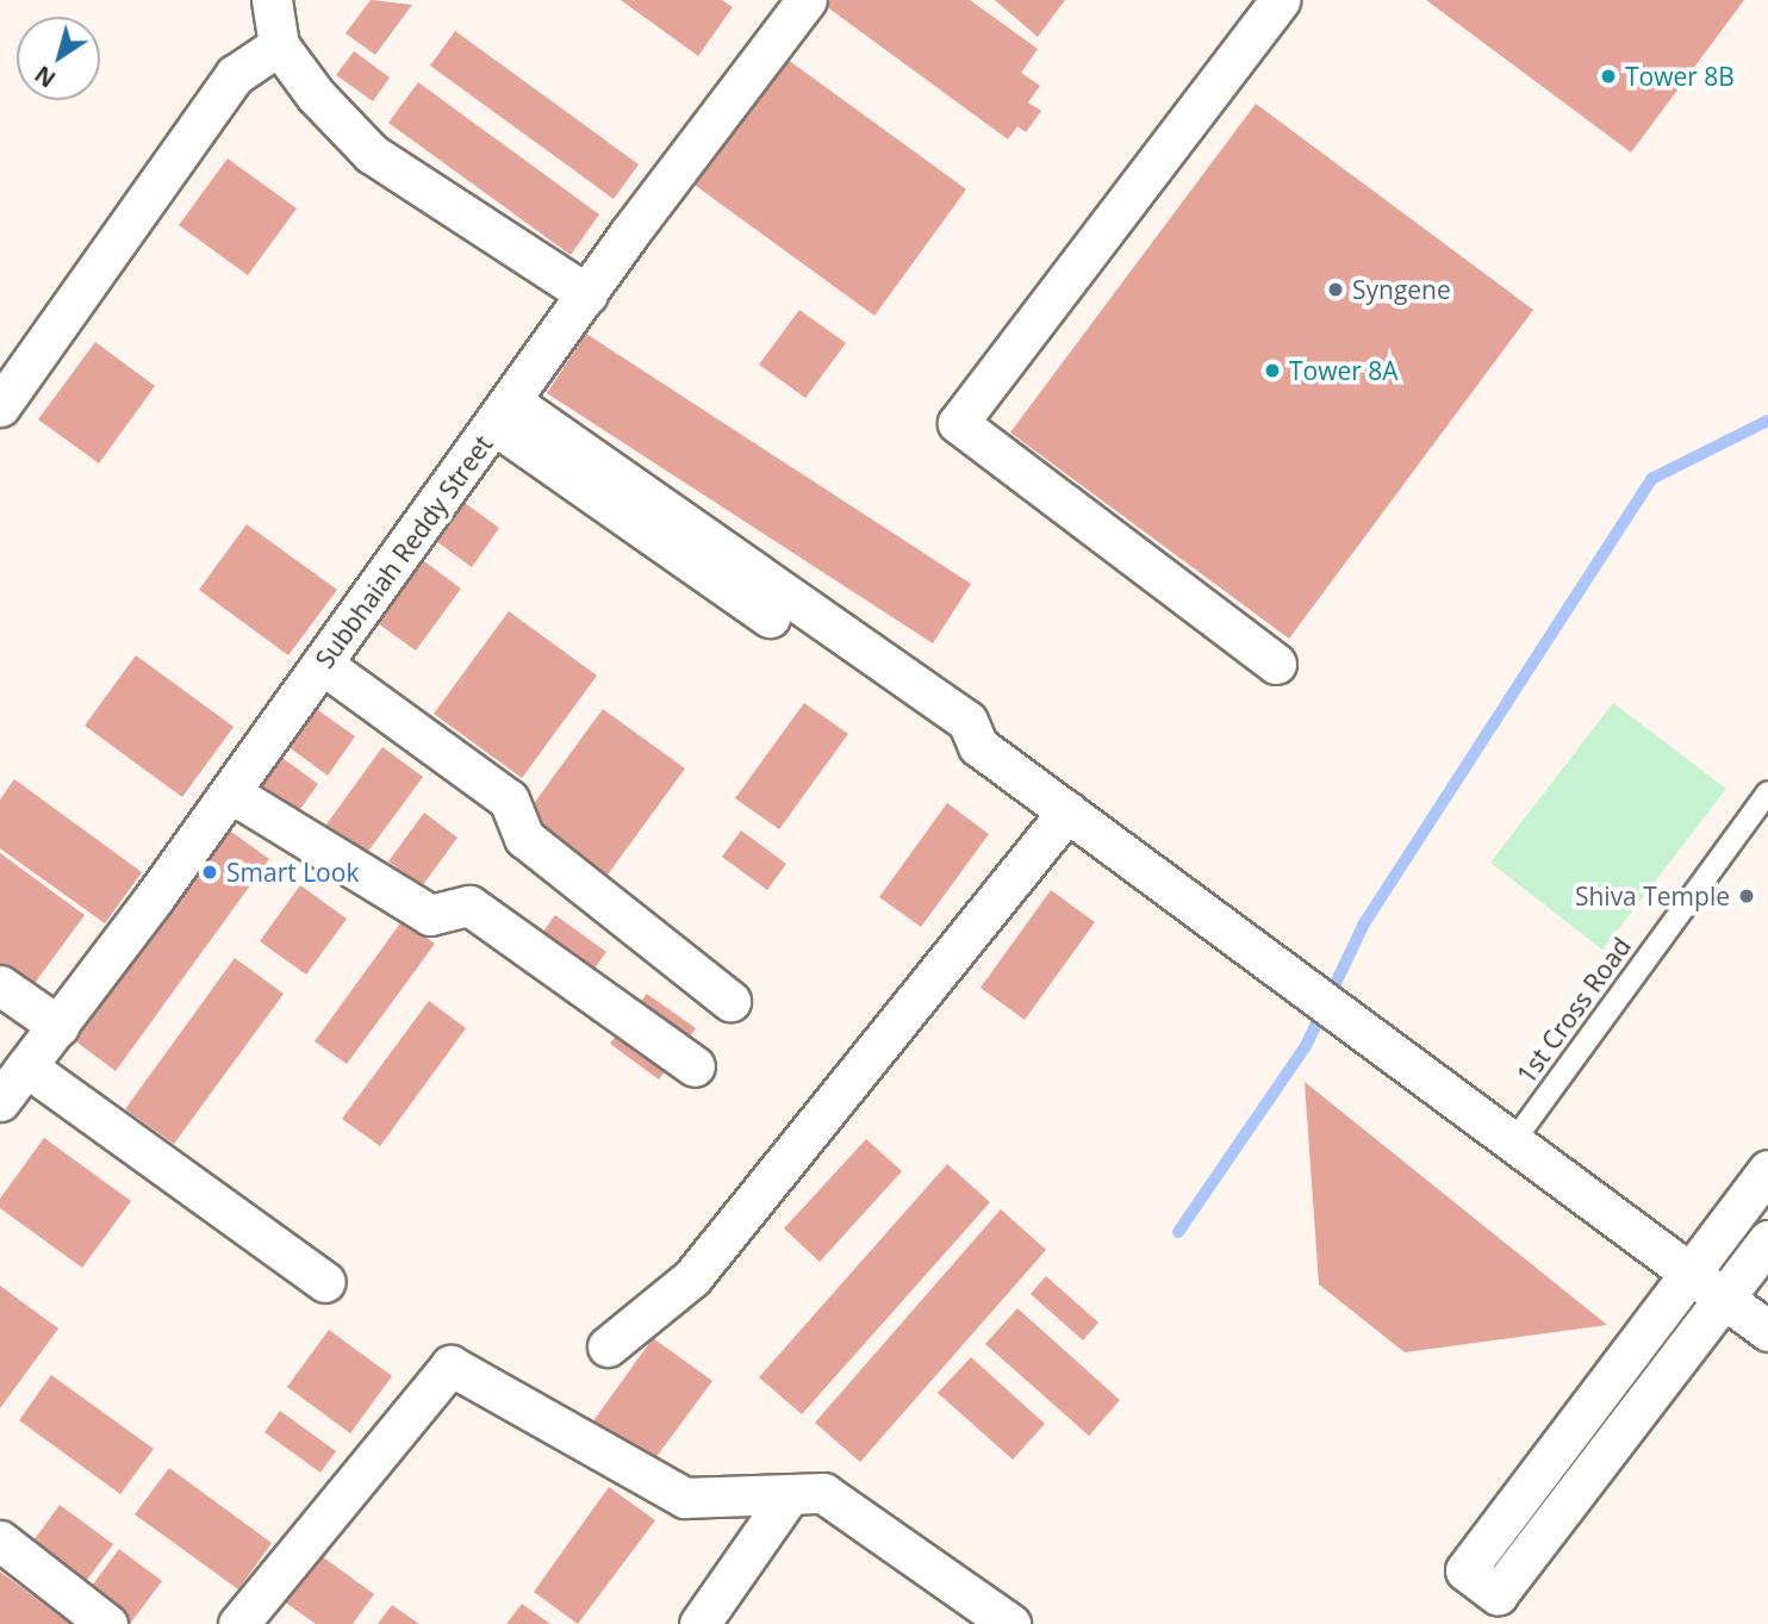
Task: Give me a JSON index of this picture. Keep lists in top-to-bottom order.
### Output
{
  "streets": {
    "street": ["Subbhaiah Reddy Street"],
    "lane": ["1st Cross Road"]
  },
  "places": [
    "Tower 8B",
    "Syngene",
    "Tower 8A",
    "Smart Look",
    "Shiva Temple"
  ],
  "north": "bottom left"
}
